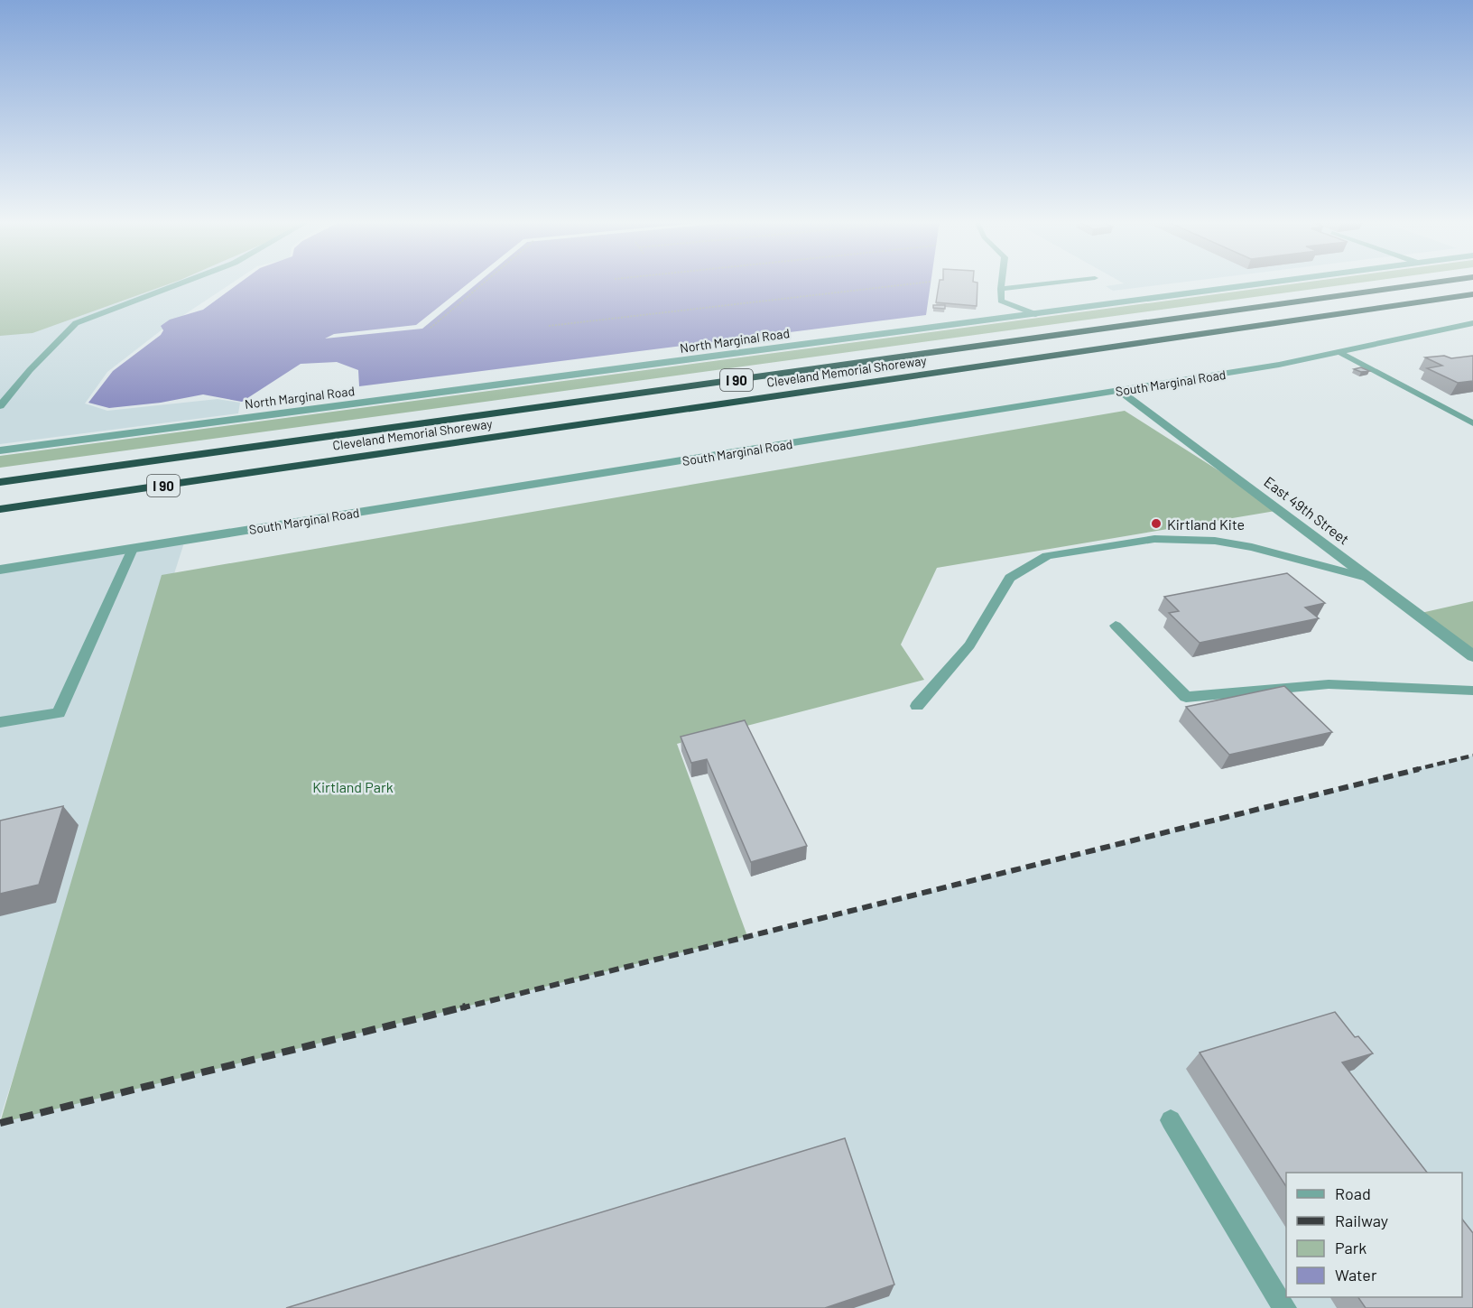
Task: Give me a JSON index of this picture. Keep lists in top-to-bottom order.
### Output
{
  "streets": {
    "highway": ["Cleveland Memorial Shoreway", "I 90"],
    "street": ["North Marginal Road", "South Marginal Road", "East 49th Street"]
  },
  "crossings": [
    ["South Marginal Road", "East 49th Street"]
  ],
  "parks": ["Kirtland Park"],
  "places": ["Kirtland Kite"],
  "legend": [
    "Road",
    "Railway",
    "Park",
    "Water"
  ]
}
